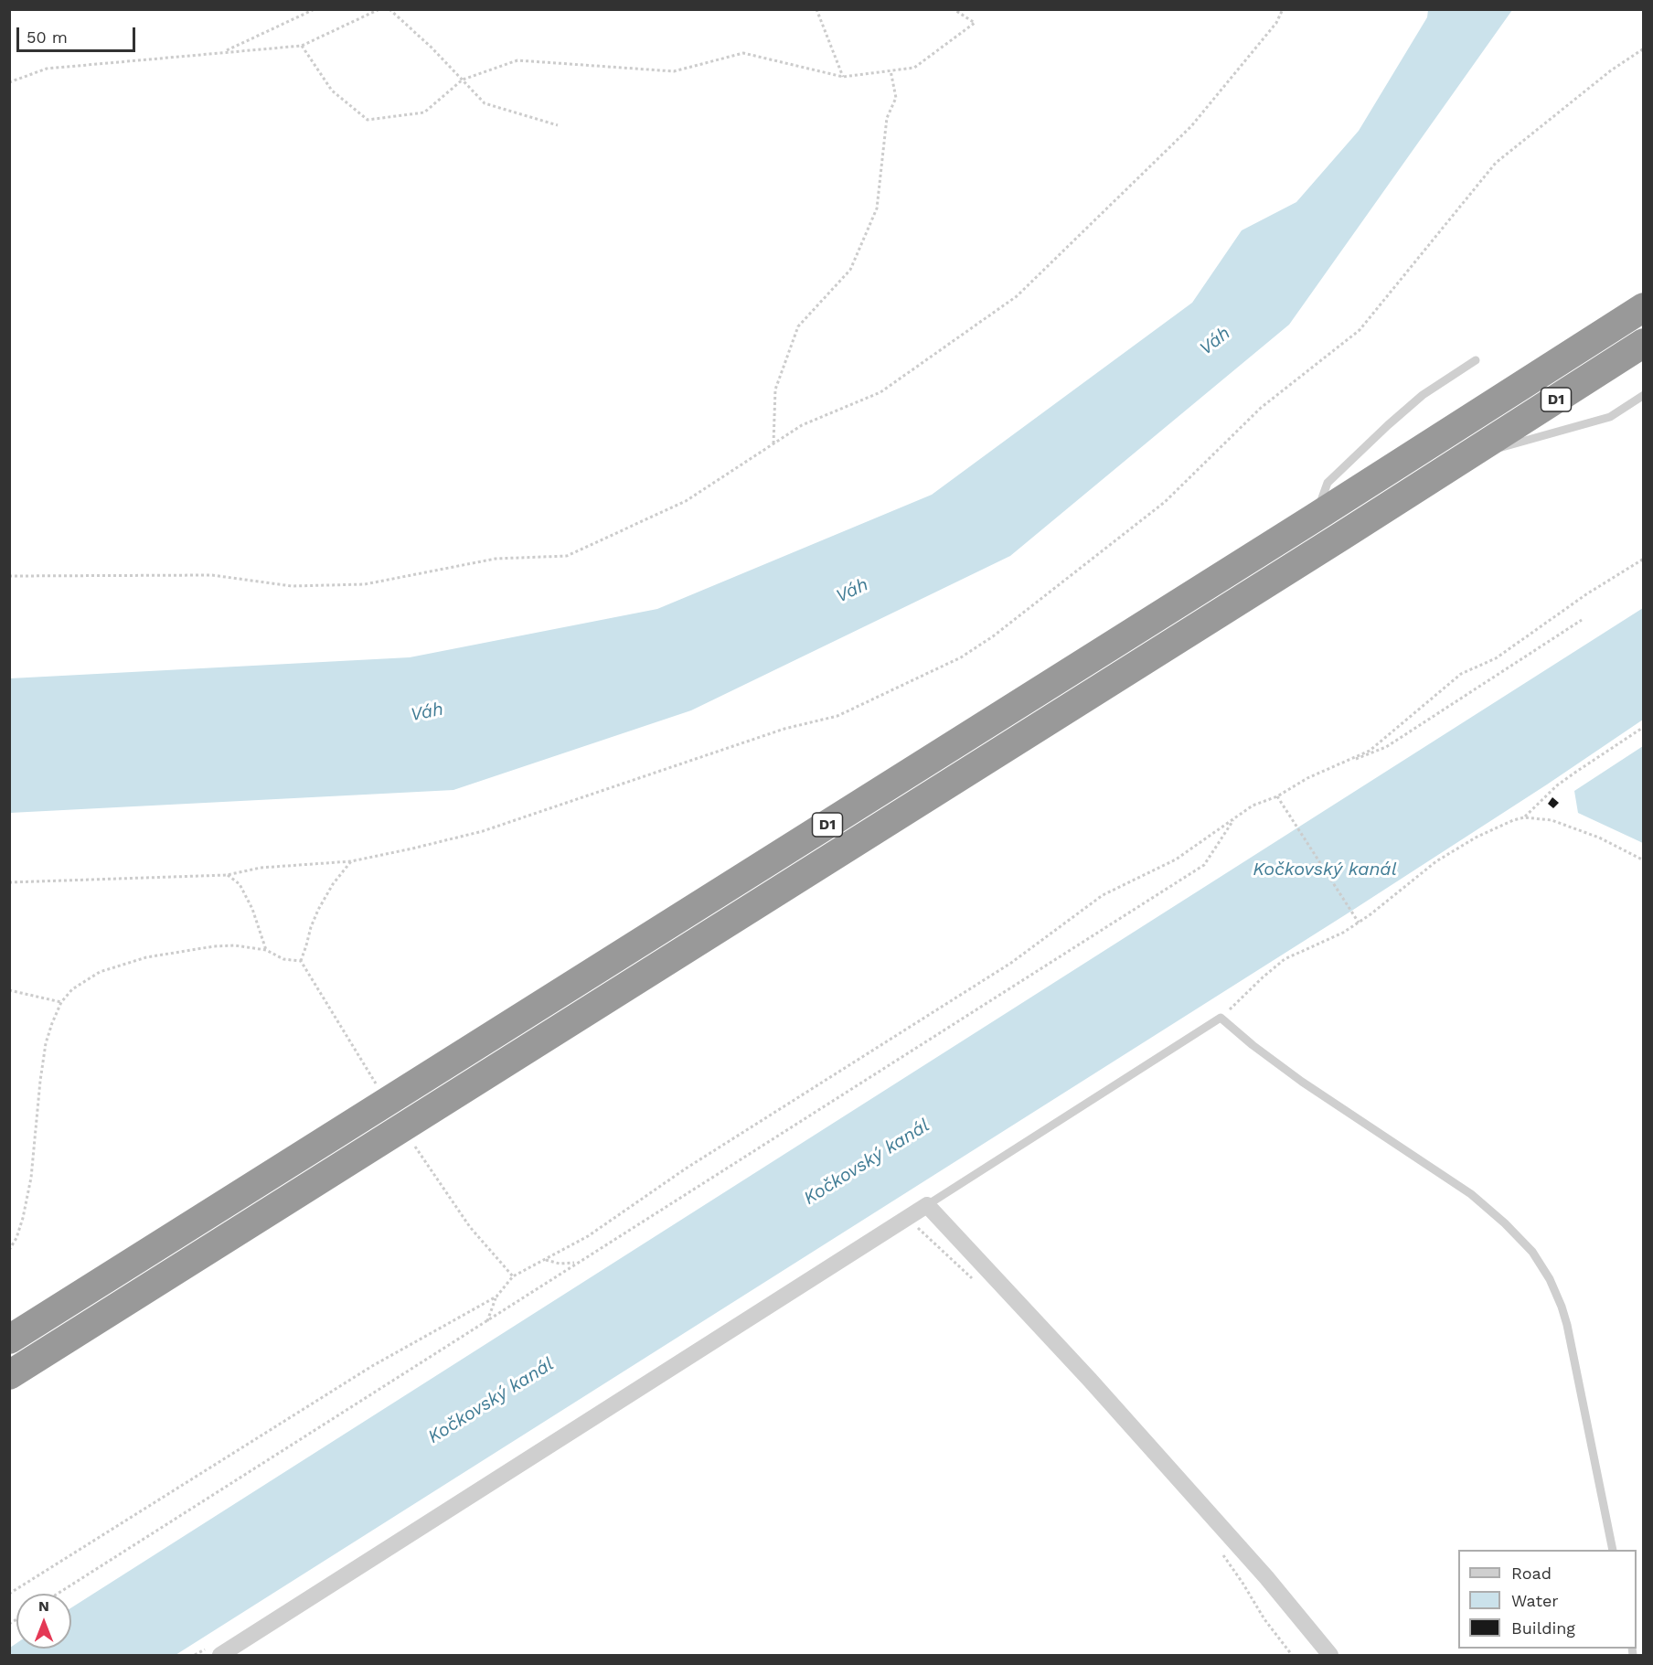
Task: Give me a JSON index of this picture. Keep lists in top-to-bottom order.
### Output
{
  "streets": {
    "highway": ["D1"]
  },
  "water": ["Váh", "Kočkovský kanál"],
  "legend": ["Road", "Water", "Building"],
  "scale_bar": "50 m",
  "north": "top"
}
